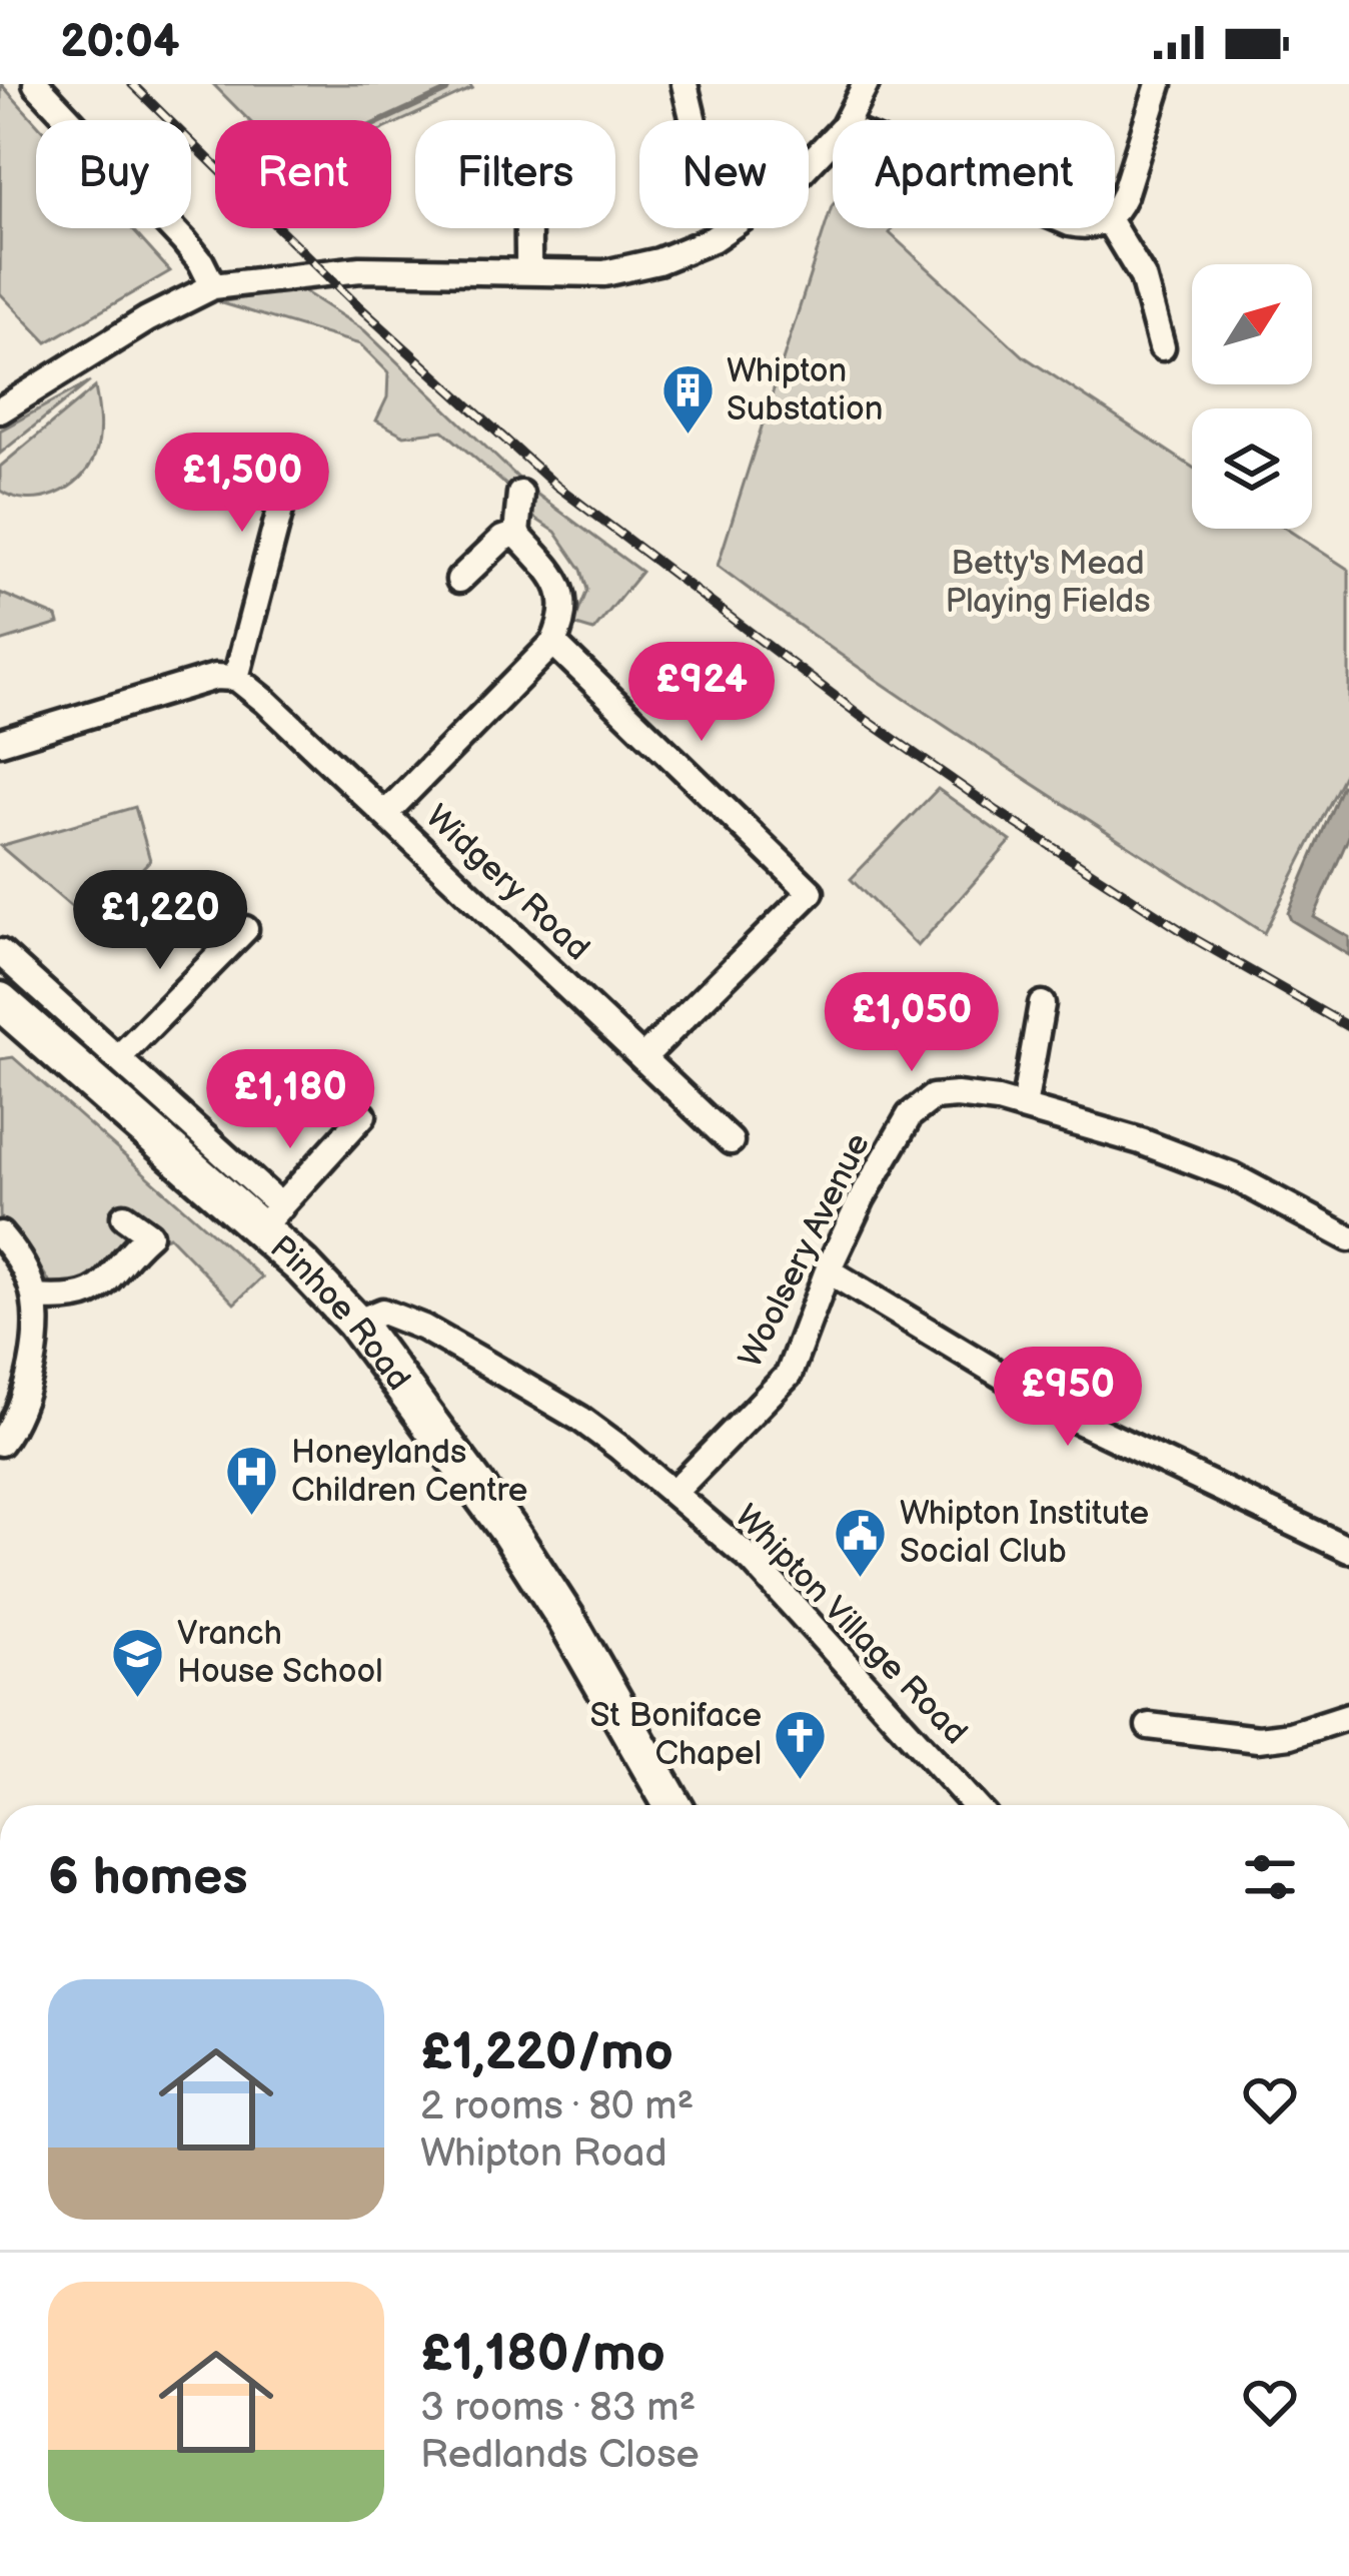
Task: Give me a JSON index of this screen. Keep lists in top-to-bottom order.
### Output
{
  "streets": {
    "main road": ["Pinhoe Road"],
    "street": ["Widgery Road", "Woolsery Avenue", "Whipton Village Road"]
  },
  "crossings": [
    ["Woolsery Avenue", "Whipton Village Road"],
    ["Pinhoe Road", "Whipton Village Road"]
  ],
  "parks": ["Betty's Mead Playing Fields"],
  "places": {
    "building": ["Whipton Substation"],
    "hospital": ["Honeylands Children Centre"],
    "public building": ["Whipton Institute Social Club"],
    "school or university": ["Vranch House School"],
    "church": ["St Boniface Chapel"]
  },
  "north": "top right",
  "page": {
    "status": "20:04",
    "chip": [
      "Buy",
      "Rent",
      "Filters",
      "New",
      "Apartment"
    ],
    "price": [
      "£1,500",
      "£924",
      "£1,220",
      "£1,050",
      "£1,180",
      "£950"
    ],
    "heading": "6 homes",
    "list": [
      {
        "name": "£1,220/mo",
        "note": "2 rooms · 80 m² · Whipton Road"
      },
      {
        "name": "£1,180/mo",
        "note": "3 rooms · 83 m² · Redlands Close"
      }
    ]
  }
}
